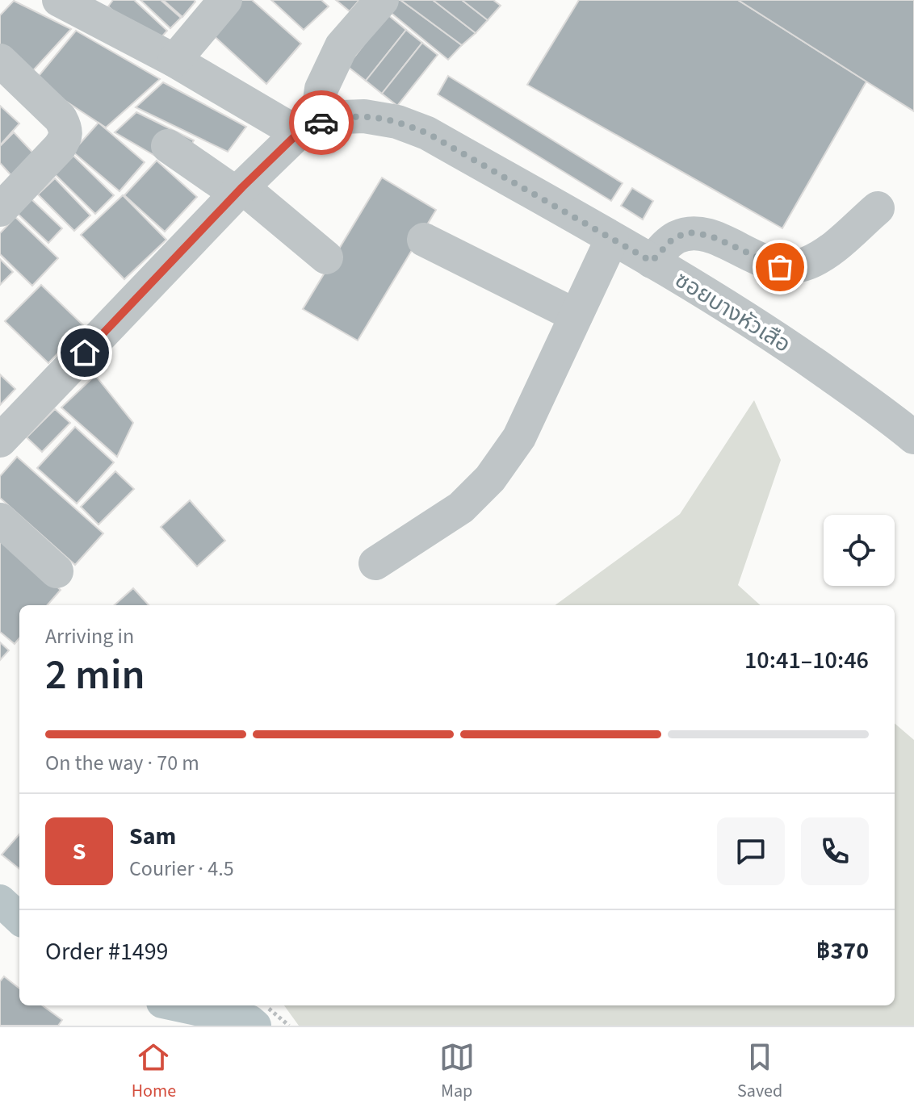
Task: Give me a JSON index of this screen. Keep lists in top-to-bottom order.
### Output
{
  "streets": {
    "street": ["ซอยบางหัวเสือ"]
  },
  "page": {
    "heading": ["2 min", "Arriving in", "10:41–10:46"],
    "panel": [
      "Sam",
      "Courier · 4.5",
      "Order #1499",
      "฿370"
    ],
    "bar": "On the way · 70 m",
    "round": "S",
    "tabs": ["Home", "Map", "Saved"]
  }
}
